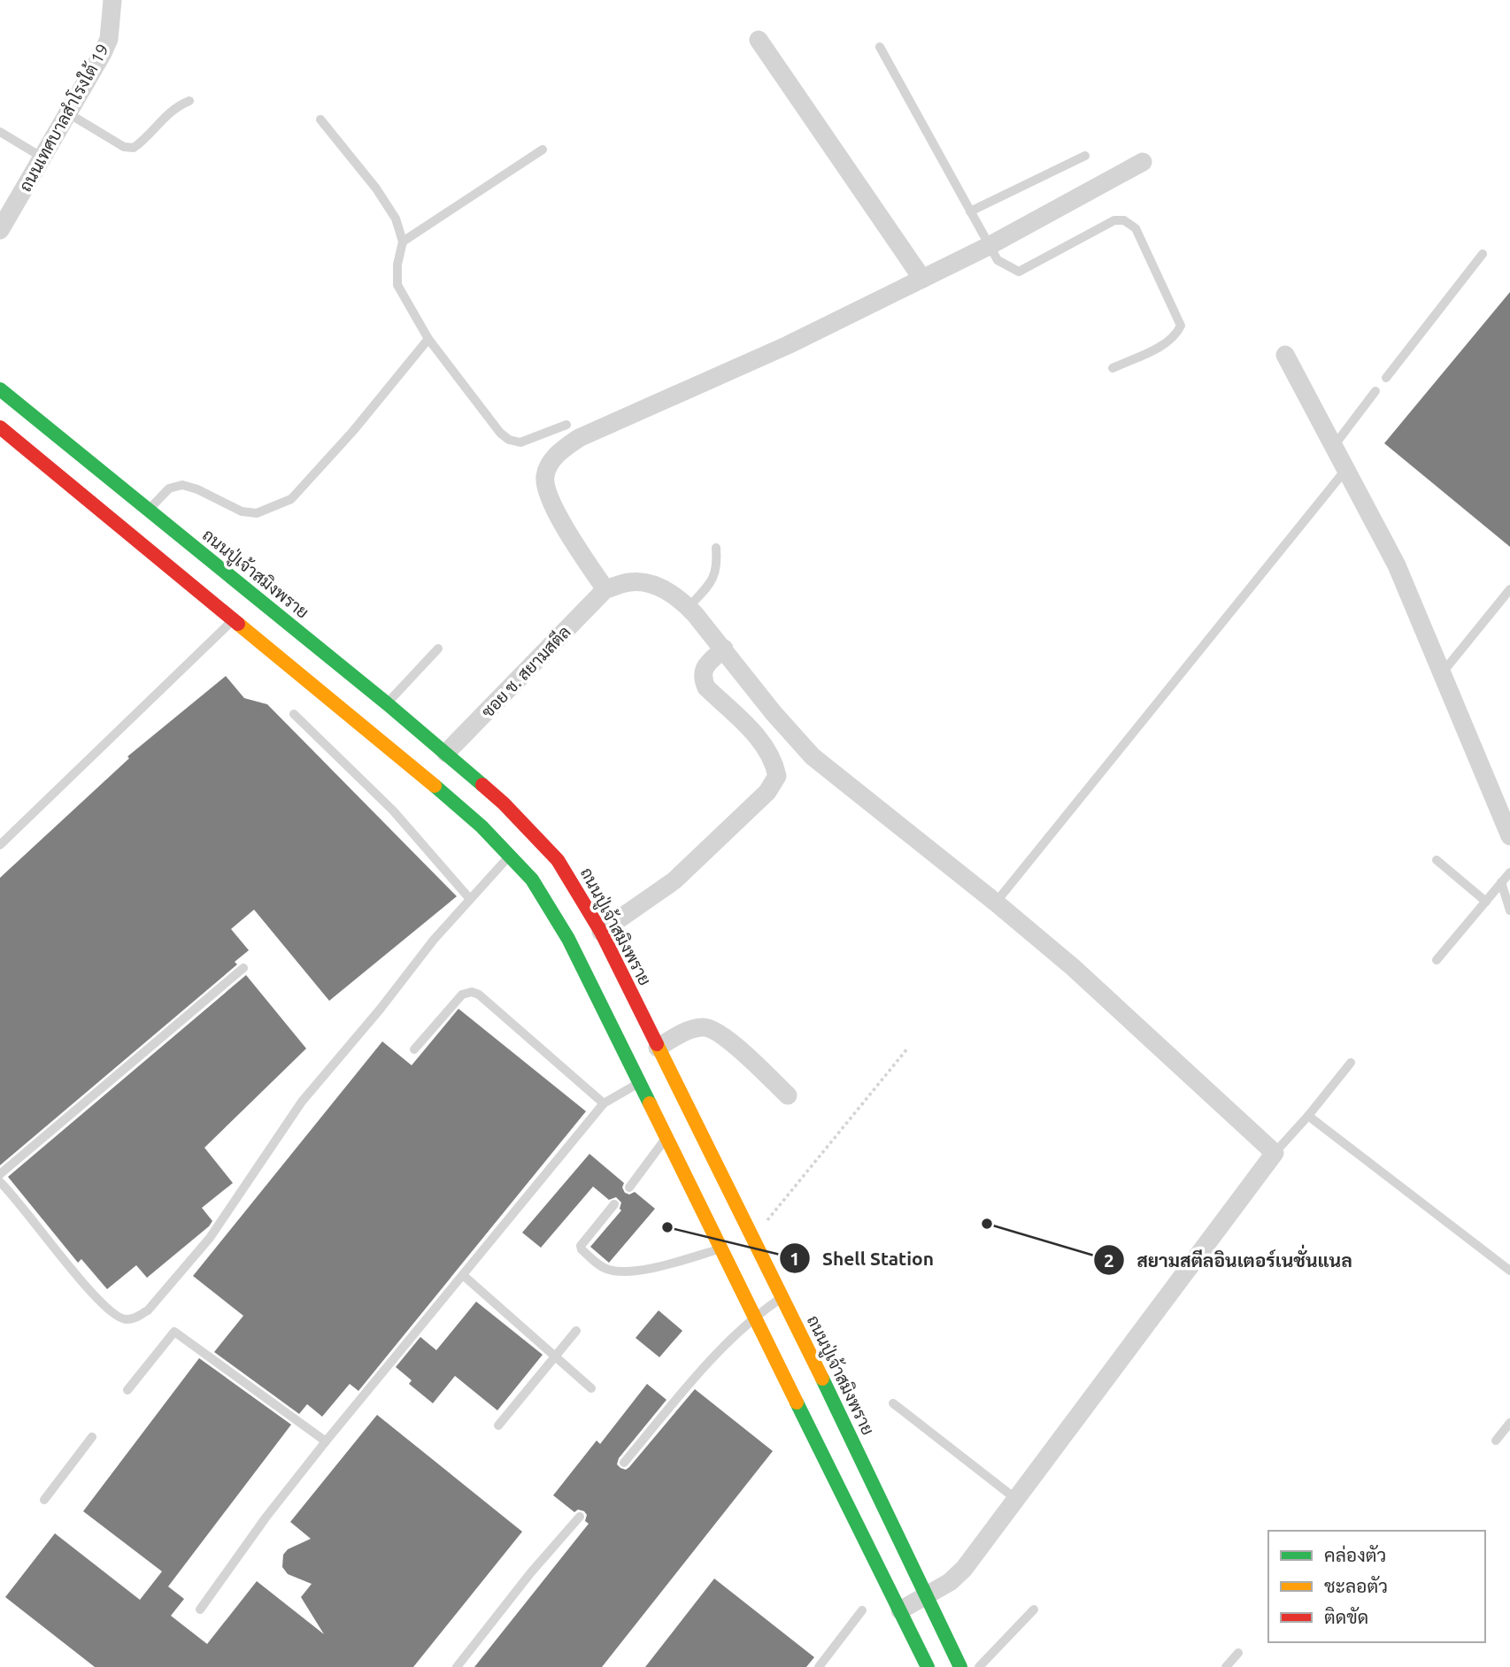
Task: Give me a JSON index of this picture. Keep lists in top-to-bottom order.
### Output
{
  "streets": {
    "main road": ["ถนนปู่เจ้าสมิงพราย"],
    "street": ["ถนนเทศบาลสำโรงใต้ 19", "ซอย ช. สยามสตีล"]
  },
  "crossings": [
    ["ถนนปู่เจ้าสมิงพราย", "ซอย ช. สยามสตีล"]
  ],
  "places": ["สยามสตีลอินเตอร์เนชั่นแนล", "Shell Station"],
  "legend": ["คล่องตัว", "ชะลอตัว", "ติดขัด"]
}
